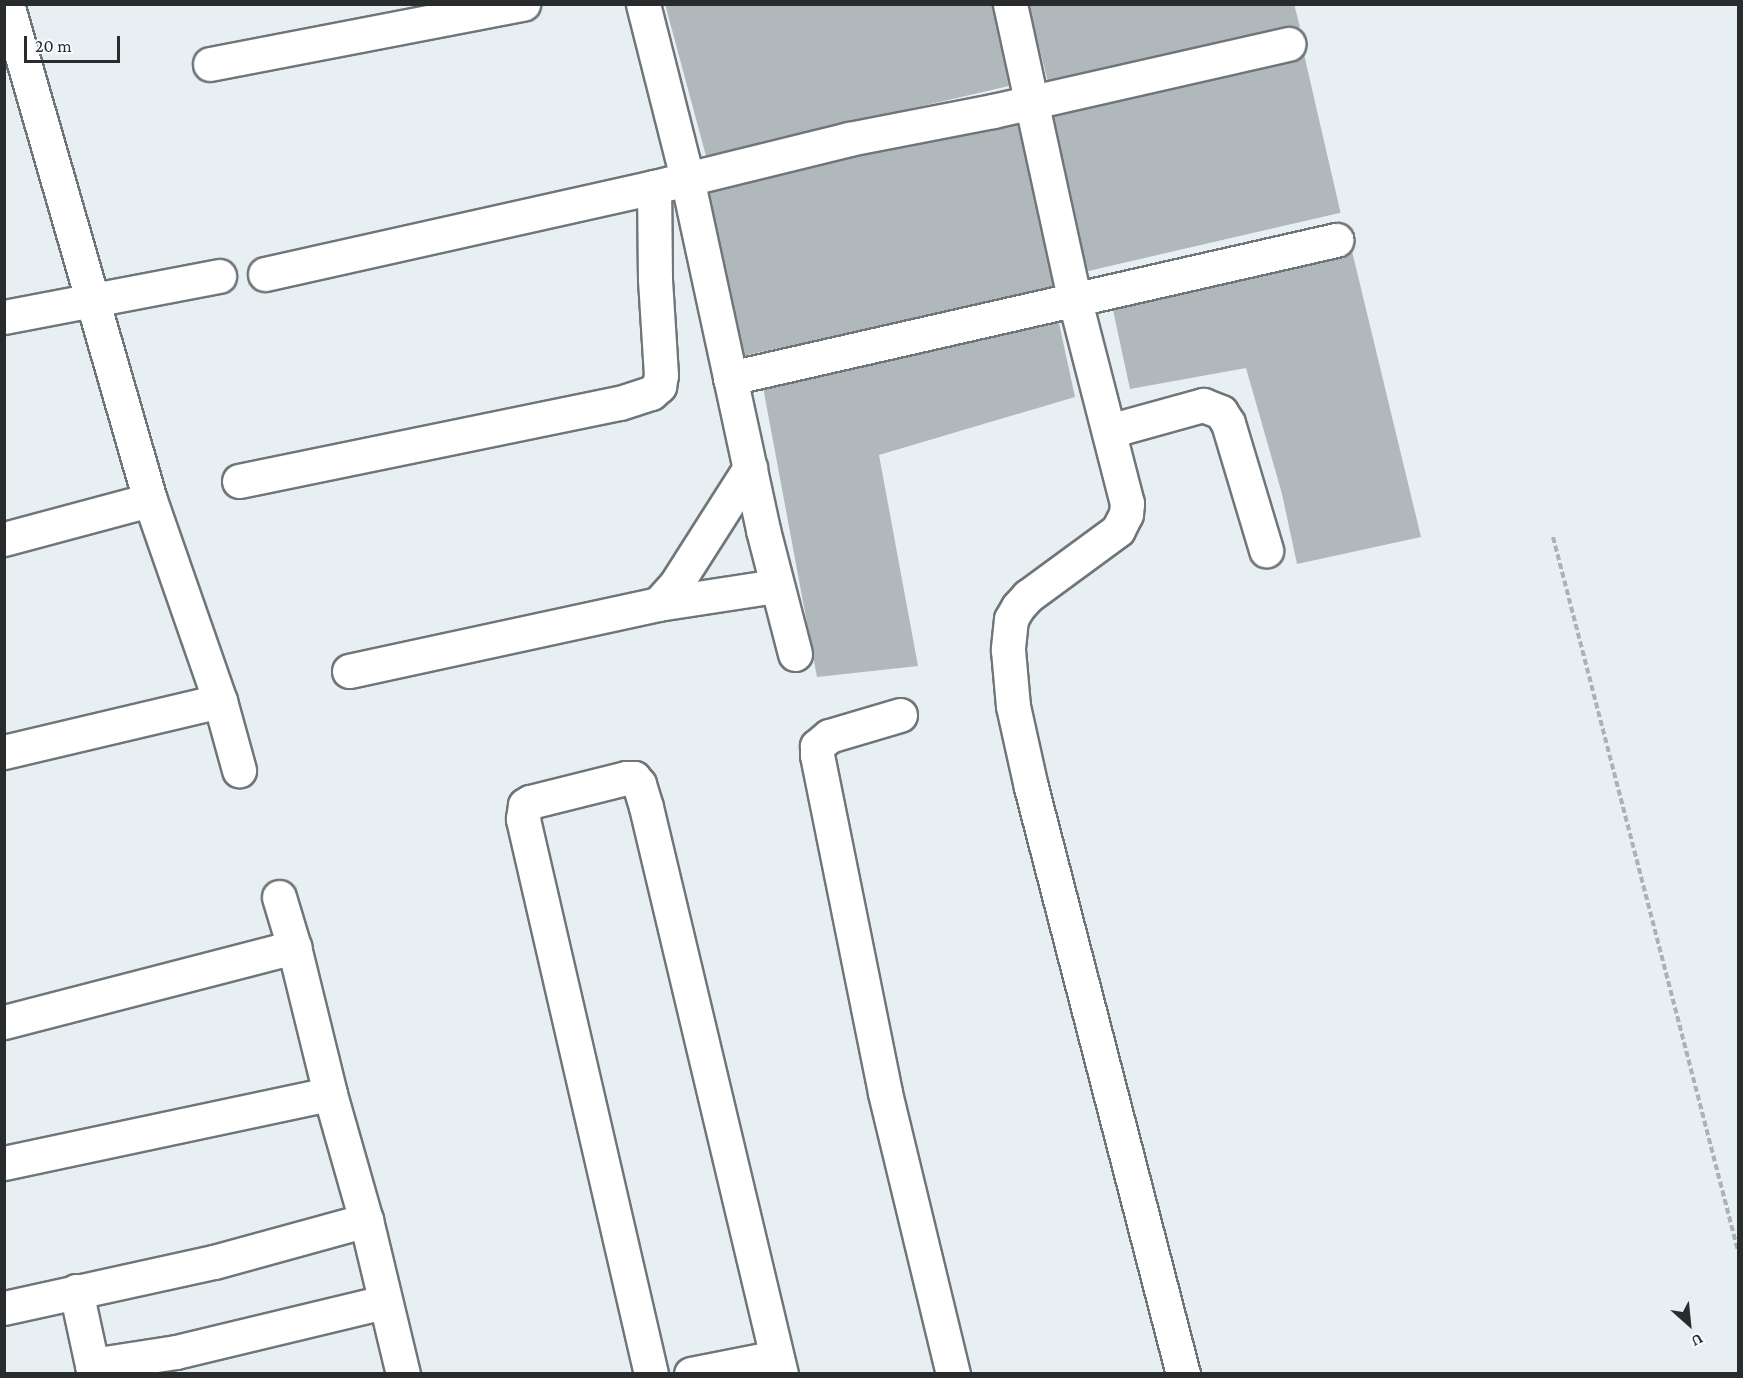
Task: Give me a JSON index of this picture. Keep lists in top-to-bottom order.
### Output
{
  "scale_bar": "20 m",
  "north": "bottom right"
}
